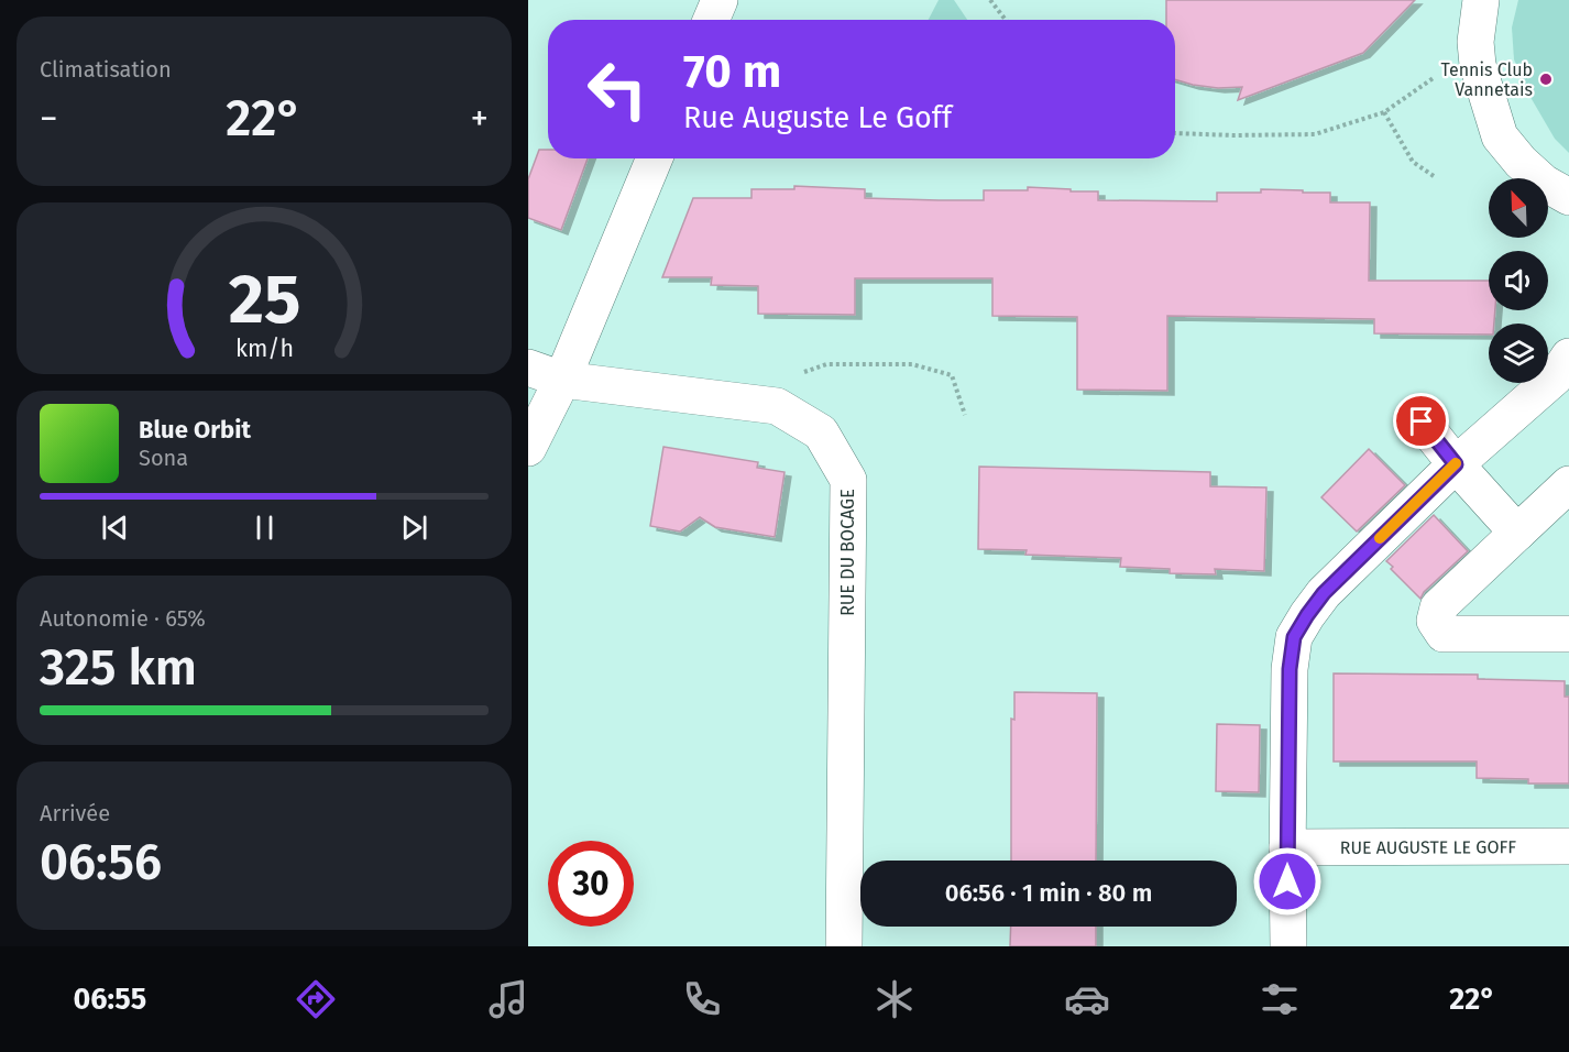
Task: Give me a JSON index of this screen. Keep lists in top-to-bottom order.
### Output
{
  "streets": {
    "street": ["RUE DU BOCAGE", "RUE AUGUSTE LE GOFF"]
  },
  "places": ["Tennis Club Vannetais"],
  "north": "top left",
  "page": {
    "tile": [
      "Climatisation",
      ["Autonomie · 65%", "325 km"],
      ["Arrivée", "06:56"]
    ],
    "turn": ["70 m", "Rue Auguste Le Goff"],
    "heat": ["−", "22°", "+"],
    "song": ["Blue Orbit", "Sona"],
    "limit": "30",
    "trip": "06:56 · 1 min · 80 m",
    "tabs": ["06:55", "22°"],
    "gauge": ["25", "km/h"]
  }
}
